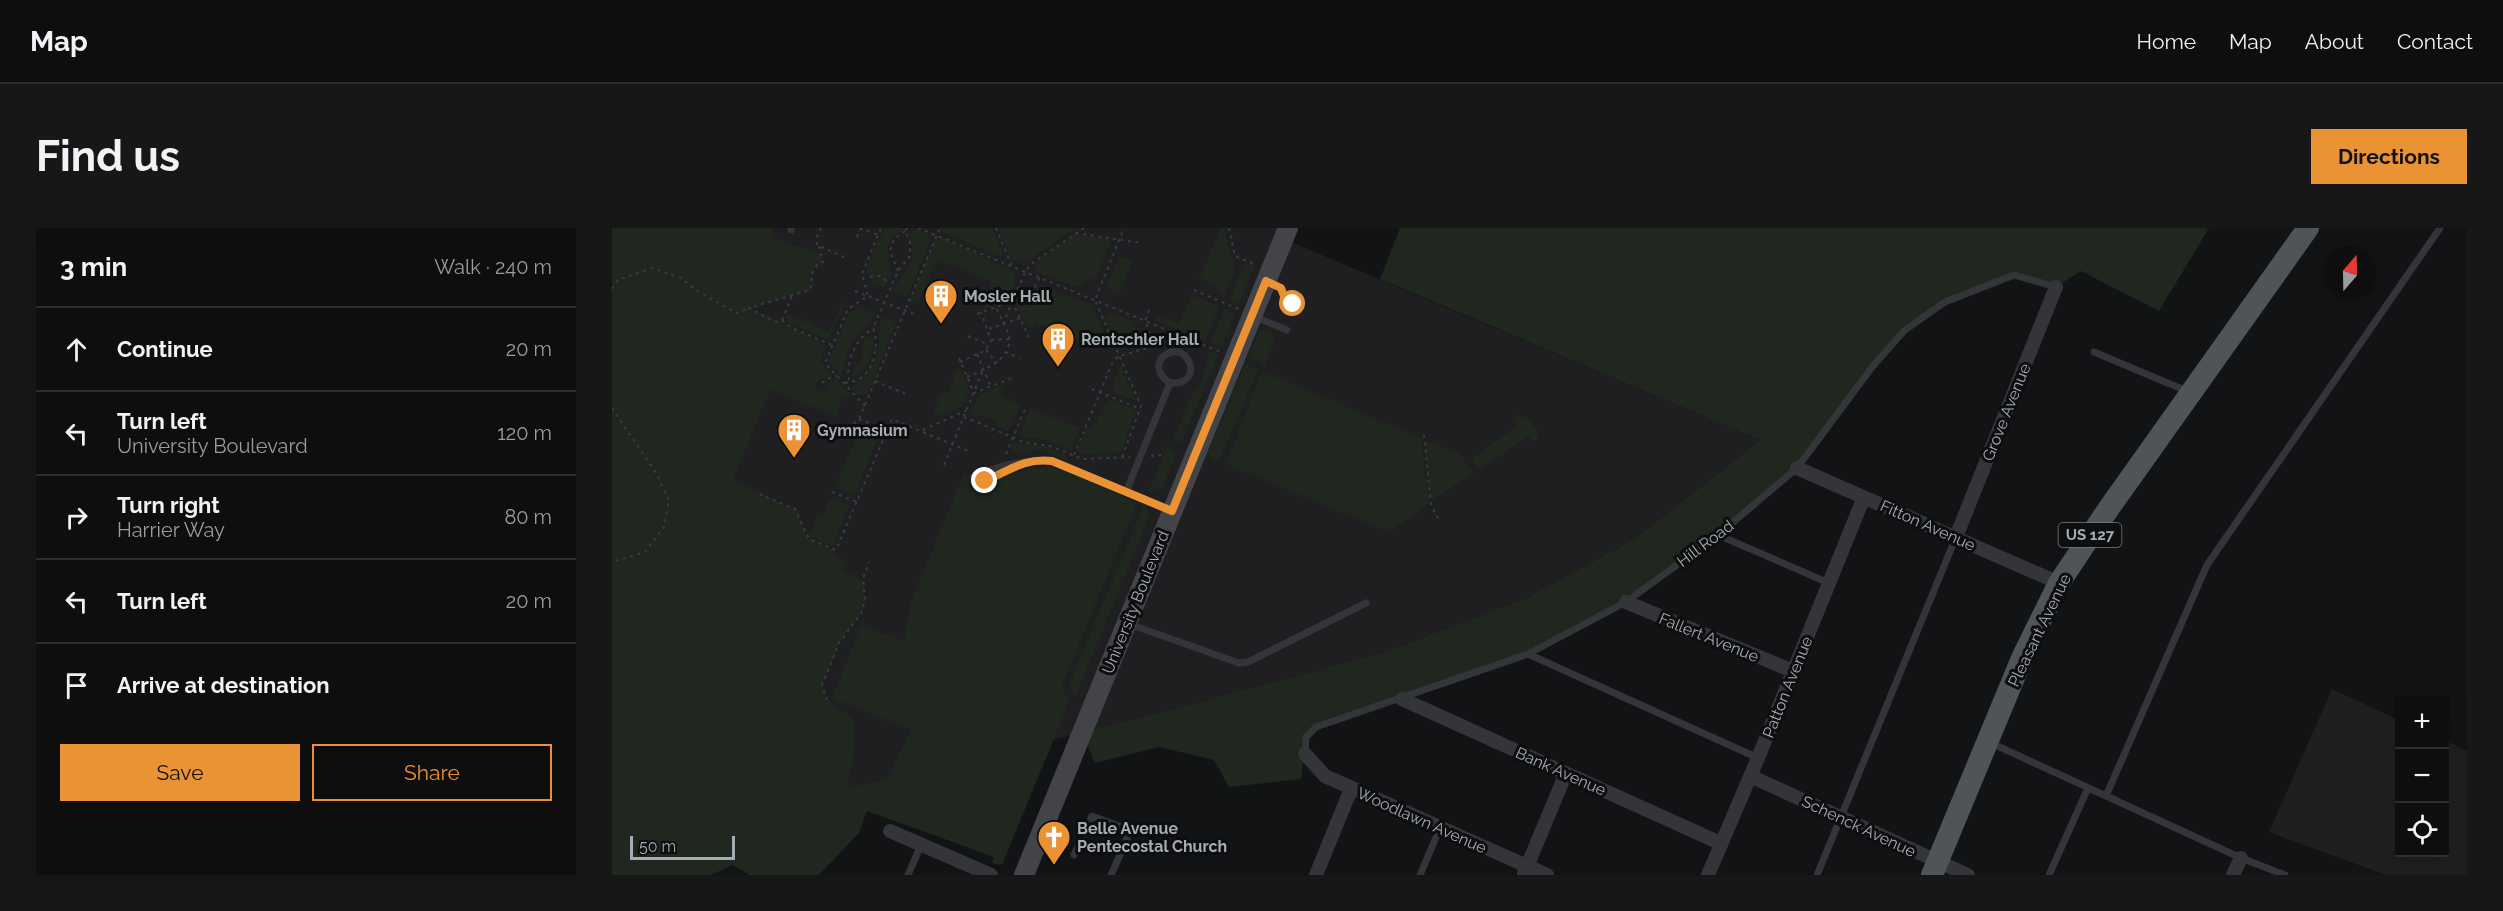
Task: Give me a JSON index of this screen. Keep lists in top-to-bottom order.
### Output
{
  "streets": {
    "main road": ["US 127", "Pleasant Avenue"],
    "street": [
      "Grove Avenue",
      "Fitton Avenue",
      "University Boulevard",
      "Fallert Avenue",
      "Patton Avenue",
      "Bank Avenue",
      "Woodlawn Avenue",
      "Schenck Avenue"
    ],
    "lane": ["Hill Road"]
  },
  "crossings": [
    ["Grove Avenue", "Fitton Avenue"],
    ["Grove Avenue", "Hill Road"],
    ["Fitton Avenue", "Hill Road"],
    ["Fitton Avenue", "Pleasant Avenue"],
    ["Fitton Avenue", "Patton Avenue"],
    ["Hill Road", "Fallert Avenue"],
    ["Hill Road", "Bank Avenue"],
    ["Hill Road", "Woodlawn Avenue"],
    ["Pleasant Avenue", "Schenck Avenue"],
    ["Fallert Avenue", "Patton Avenue"],
    ["Patton Avenue", "Bank Avenue"],
    ["Patton Avenue", "Schenck Avenue"]
  ],
  "places": {
    "building": ["Mosler Hall", "Rentschler Hall", "Gymnasium"],
    "church": ["Belle Avenue Pentecostal Church"]
  },
  "scale_bar": "50 m",
  "north": "top",
  "page": {
    "header": "Map",
    "nav": [
      "Home",
      "Map",
      "About",
      "Contact"
    ],
    "buttons": [
      "Directions",
      ["Save", "Share"]
    ],
    "title": "Find us",
    "heading": ["3 min", "Walk · 240 m"],
    "list": [
      ["Continue", "20 m"],
      ["Turn left", "University Boulevard", "120 m"],
      ["Turn right", "Harrier Way", "80 m"],
      ["Turn left", "20 m"],
      "Arrive at destination"
    ],
    "map_buttons": ["+", "−"],
    "scale": "50 m"
  }
}
